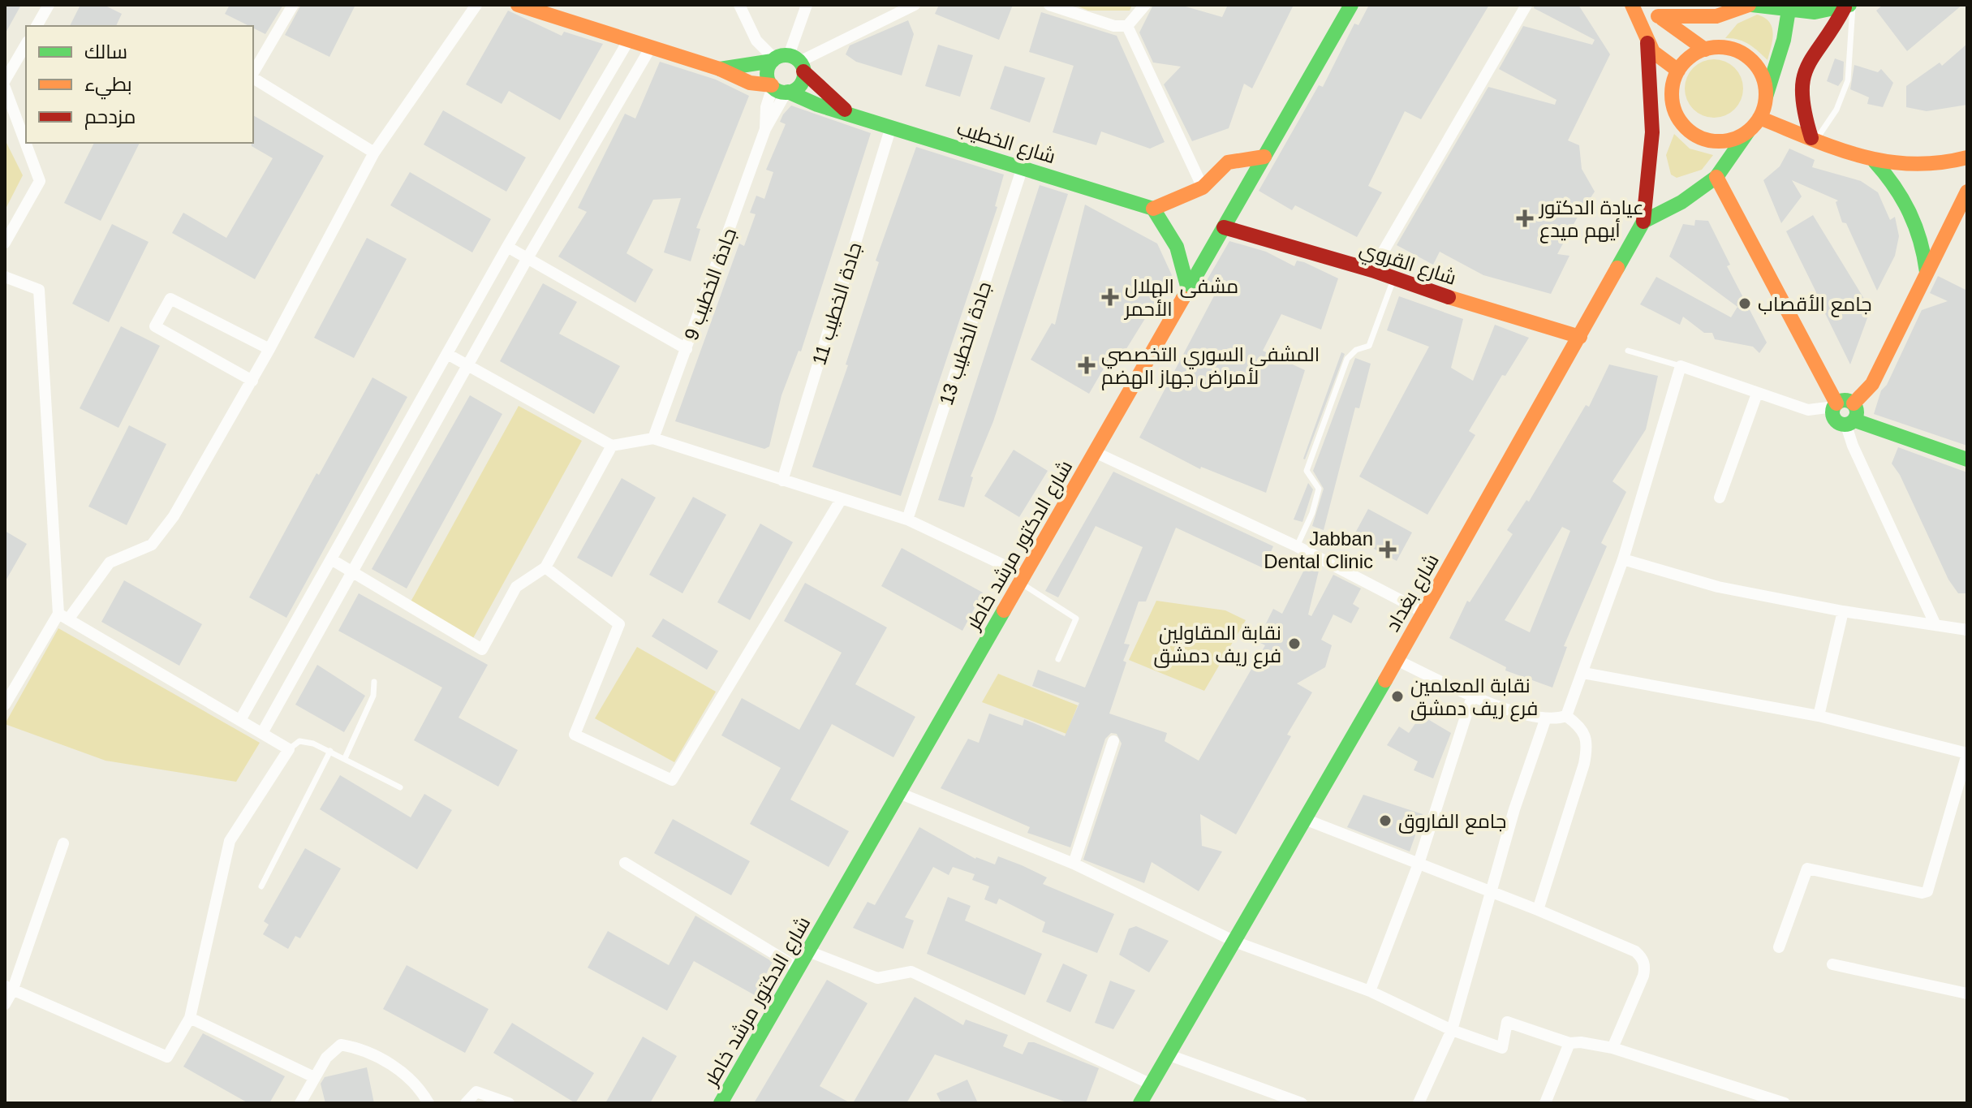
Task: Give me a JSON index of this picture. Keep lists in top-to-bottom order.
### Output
{
  "streets": {
    "main road": [
      "شارع الخطيب",
      "شارع القروي",
      "شارع الدكتور مرشد خاطر",
      "شارع بغداد"
    ],
    "street": ["جادة الخطيب 9", "جادة الخطيب 11", "جادة الخطيب 13"]
  },
  "crossings": [
    ["شارع الخطيب", "جادة الخطيب 9"],
    ["شارع الخطيب", "جادة الخطيب 11"],
    ["شارع الخطيب", "جادة الخطيب 13"],
    ["شارع القروي", "شارع الدكتور مرشد خاطر"],
    ["شارع القروي", "شارع بغداد"]
  ],
  "places": {
    "health": [
      "عيادة الدكتور أيهم ميدع",
      "مشفى الهلال الأحمر",
      "المشفى السوري التخصصي لأمراض جهاز الهضم",
      "Jabban Dental Clinic"
    ],
    "other": [
      "جامع الأقصاب",
      "نقابة المقاولين فرع ريف دمشق",
      "نقابة المعلمين فرع ريف دمشق",
      "جامع الفاروق"
    ]
  },
  "legend": ["سالك", "بطيء", "مزدحم"]
}
